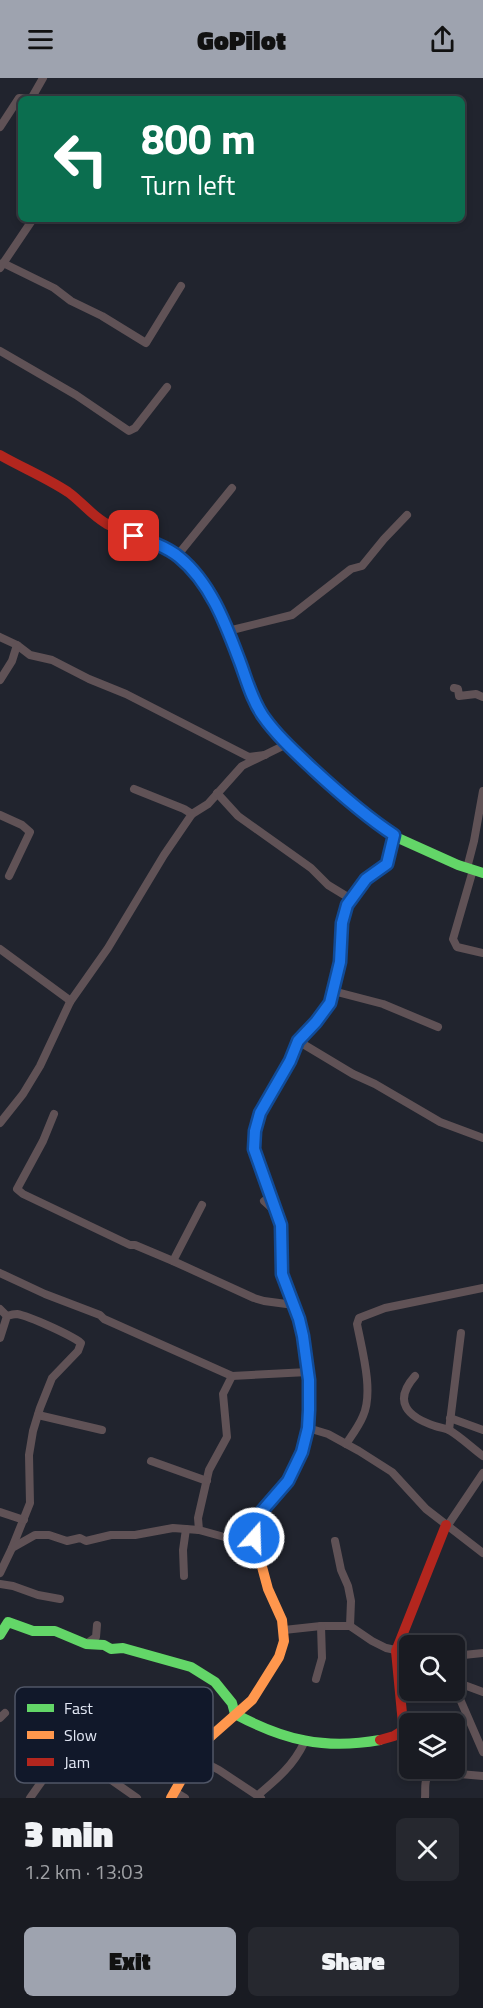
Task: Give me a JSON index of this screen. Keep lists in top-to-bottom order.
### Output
{
  "legend": ["Fast", "Slow", "Jam"],
  "page": {
    "header": "GoPilot",
    "turn": ["800 m", "Turn left"],
    "heading": ["3 min", "1.2 km · 13:03"],
    "buttons": ["Exit", "Share"]
  }
}
